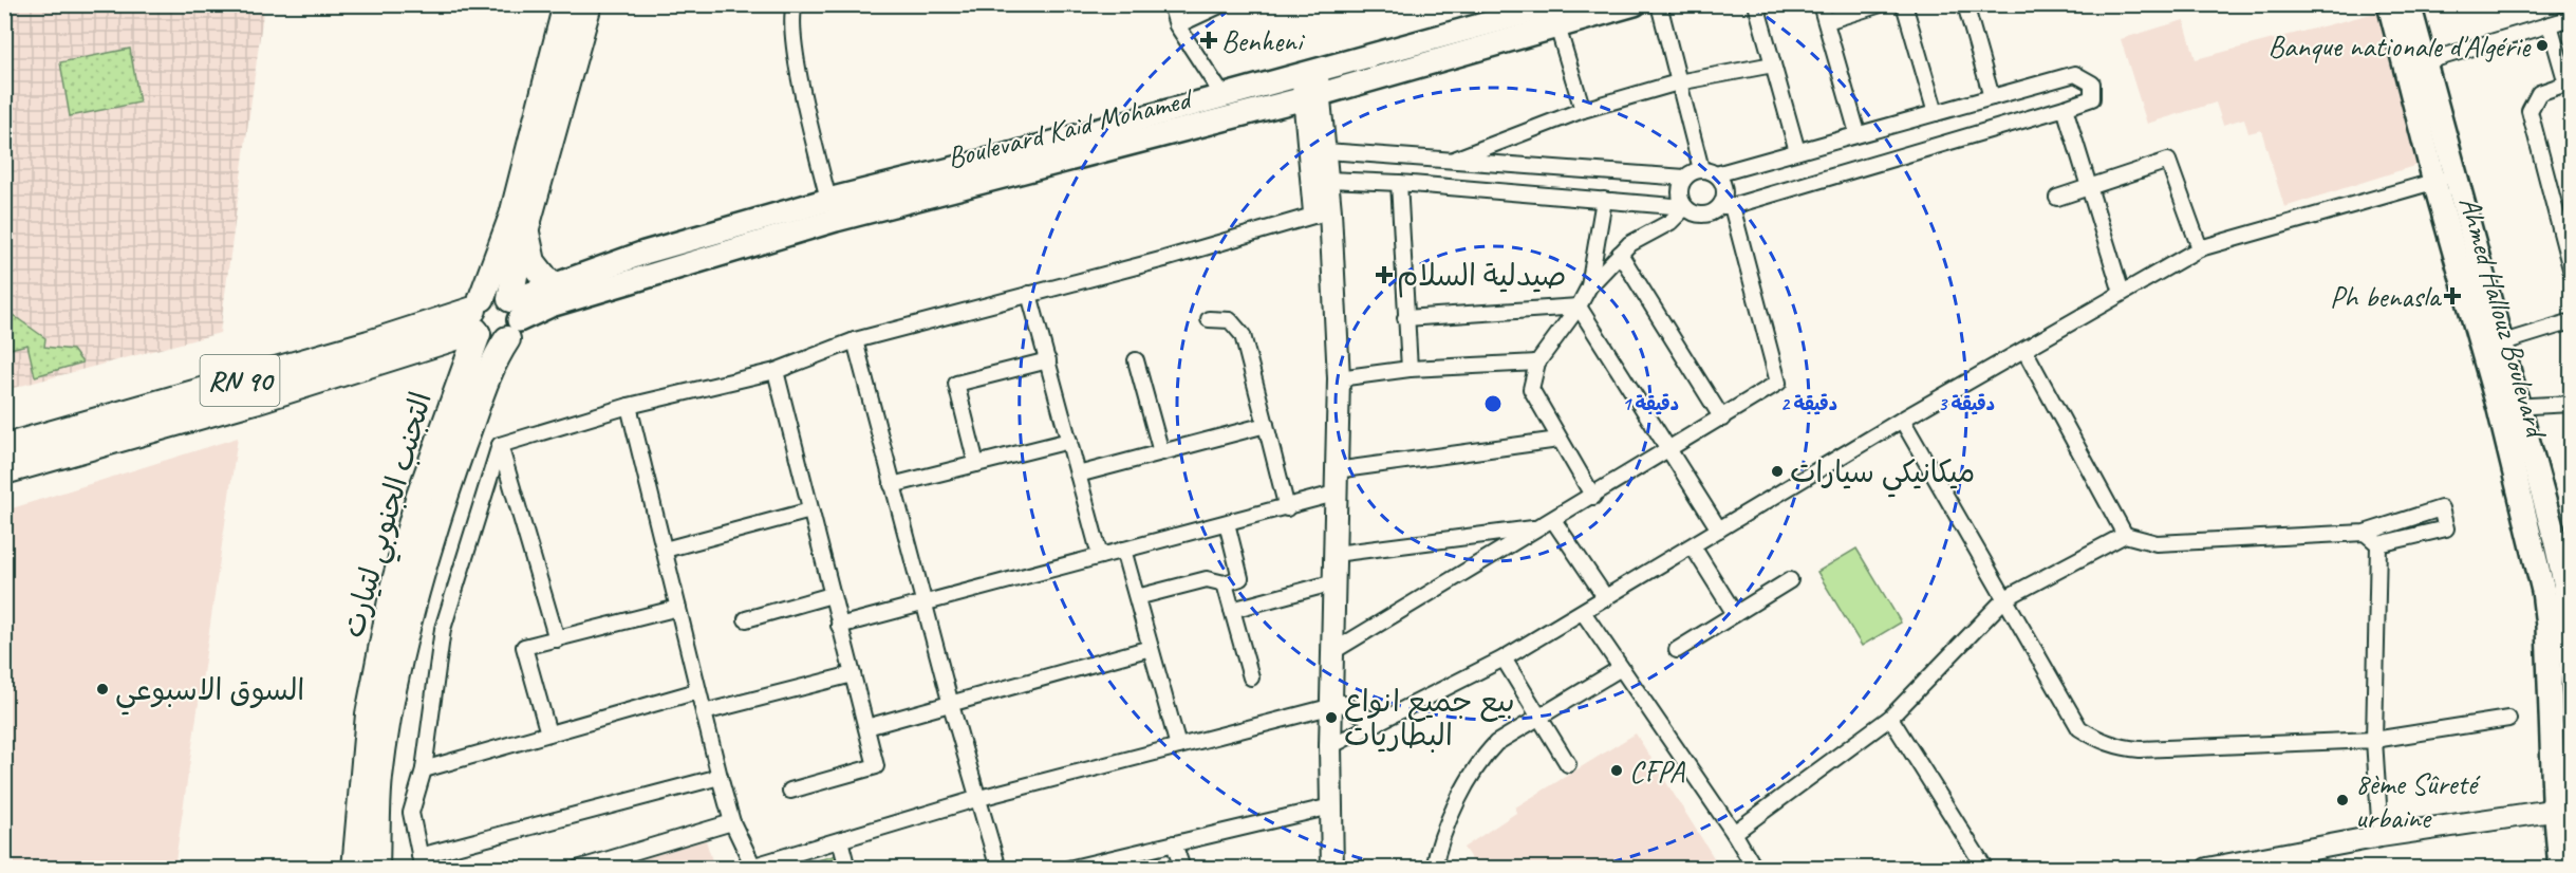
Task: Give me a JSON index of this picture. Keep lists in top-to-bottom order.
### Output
{
  "streets": {
    "highway": ["RN 90", "التجنب الجنوبي لتيارت"],
    "main road": ["Boulevard Kaid Mohamed", "Ahmed Hallouz Boulevard"]
  },
  "crossings": [
    ["Boulevard Kaid Mohamed", "التجنب الجنوبي لتيارت"],
    ["RN 90", "التجنب الجنوبي لتيارت"]
  ],
  "places": {
    "health": ["Benheni", "صيدلية السلام", "Ph benasla"],
    "other": [
      "Banque nationale d'Algérie",
      "ميكانيكي سيارات",
      "السوق الاسبوعي",
      "بيع جميع انواع البطاريات",
      "CFPA",
      "8ème Sûreté urbaine"
    ]
  },
  "rings": ["1 دقيقة", "2 دقيقة", "3 دقيقة"]
}
